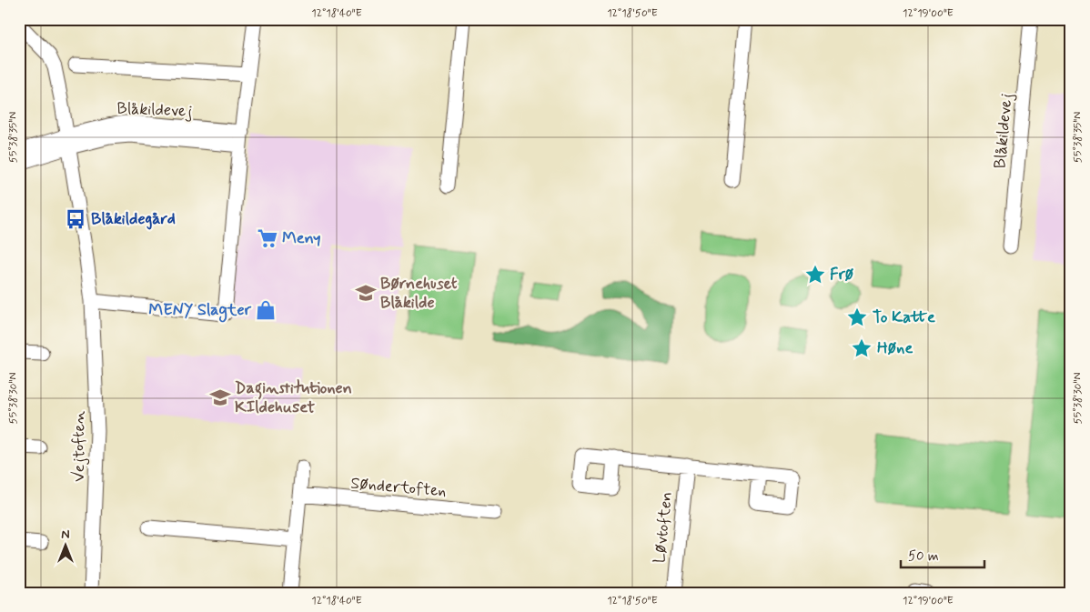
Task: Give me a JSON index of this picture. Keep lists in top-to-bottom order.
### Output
{
  "streets": {
    "street": [
      "Blåkildevej",
      "Vejtoften",
      "Søndertoften",
      "Løvtoften"
    ]
  },
  "crossings": [
    ["Blåkildevej", "Vejtoften"]
  ],
  "places": {
    "bus stop": ["Blåkildegård"],
    "supermarket": ["Meny"],
    "place": ["Frø", "To Katte", "Høne"],
    "school or university": ["Børnehuset Blåkilde", "Daginstitutionen KIldehuset"],
    "shop": ["MENY Slagter"]
  },
  "scale_bar": "50 m",
  "north": "top",
  "coordinates": [
    "12°18'40\"E",
    "12°18'50\"E",
    "12°19'00\"E",
    "55°38'35\"N",
    "55°38'30\"N"
  ]
}
